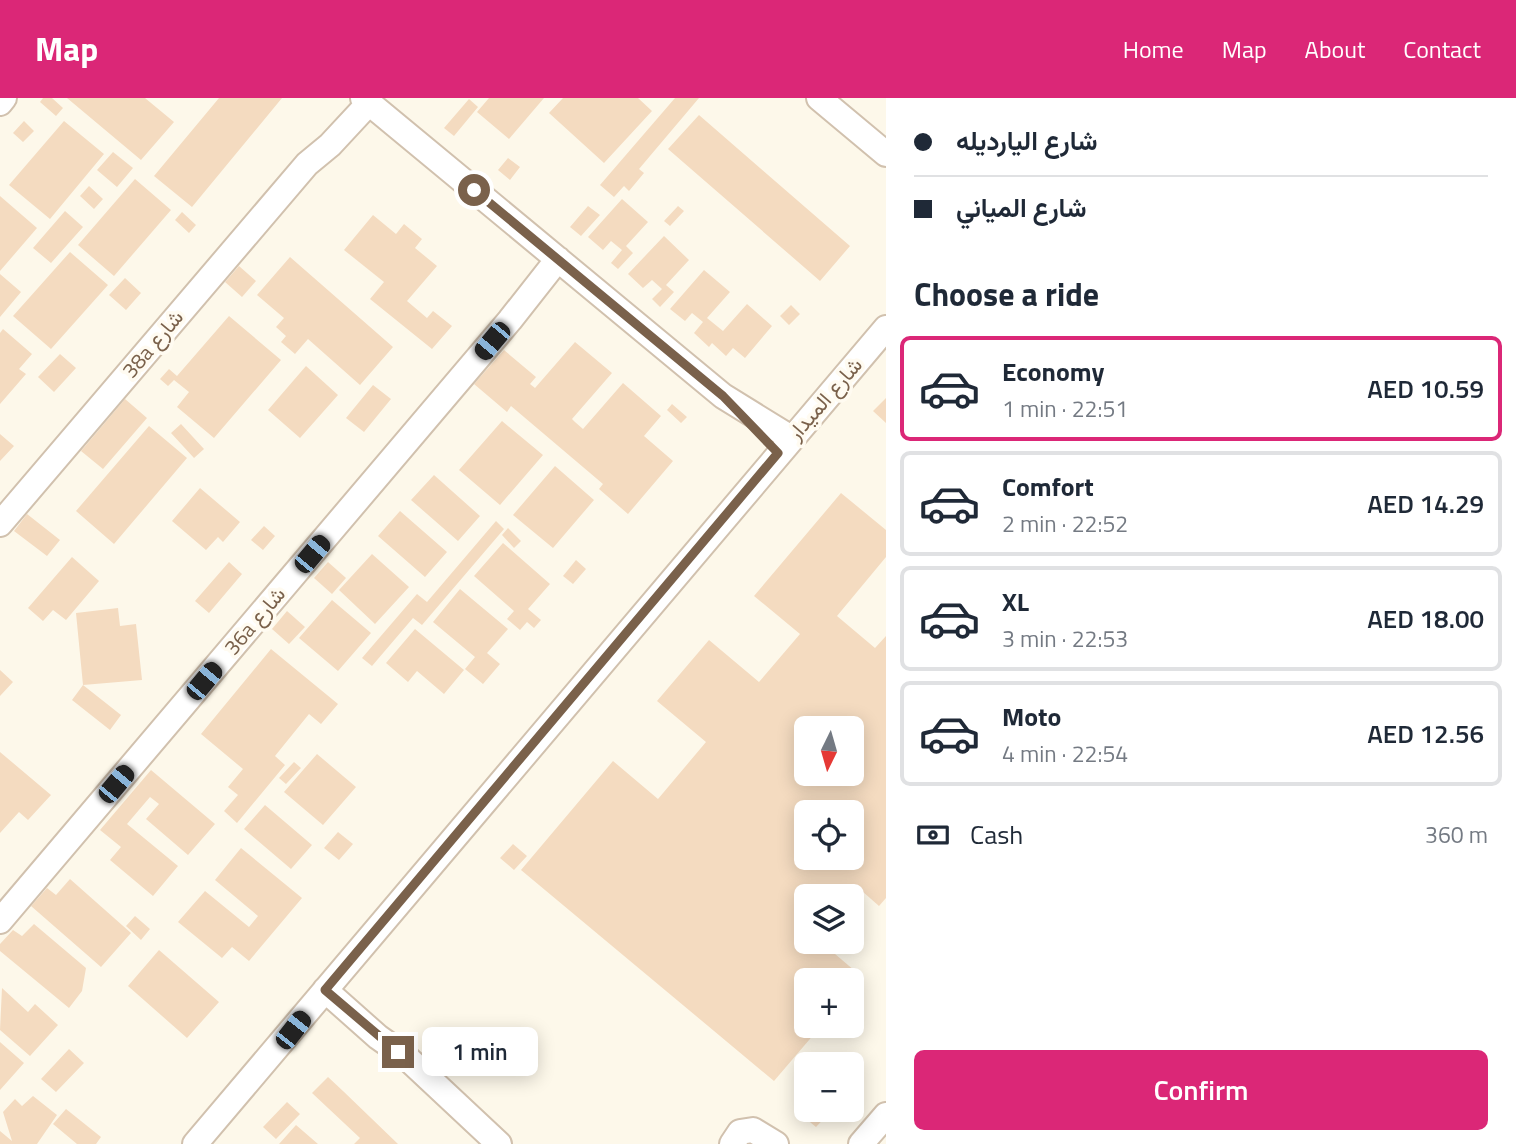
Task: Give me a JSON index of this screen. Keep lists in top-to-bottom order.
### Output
{
  "streets": {
    "street": ["38a شارع", "شارع الميدار", "36a شارع"]
  },
  "north": "bottom",
  "page": {
    "header": "Map",
    "nav": [
      "Home",
      "Map",
      "About",
      "Contact"
    ],
    "banner": ["شارع اليارديله", "شارع المياني"],
    "heading": "Choose a ride",
    "list": [
      {
        "name": "Economy",
        "note": "1 min · 22:51",
        "value": "AED 10.59"
      },
      {
        "name": "Comfort",
        "note": "2 min · 22:52",
        "value": "AED 14.29"
      },
      {
        "name": "XL",
        "note": "3 min · 22:53",
        "value": "AED 18.00"
      },
      {
        "name": "Moto",
        "note": "4 min · 22:54",
        "value": "AED 12.56"
      }
    ],
    "map_buttons": ["+", "−"],
    "pay": ["Cash", "360 m"],
    "bubble": "1 min",
    "buttons": "Confirm"
  }
}
